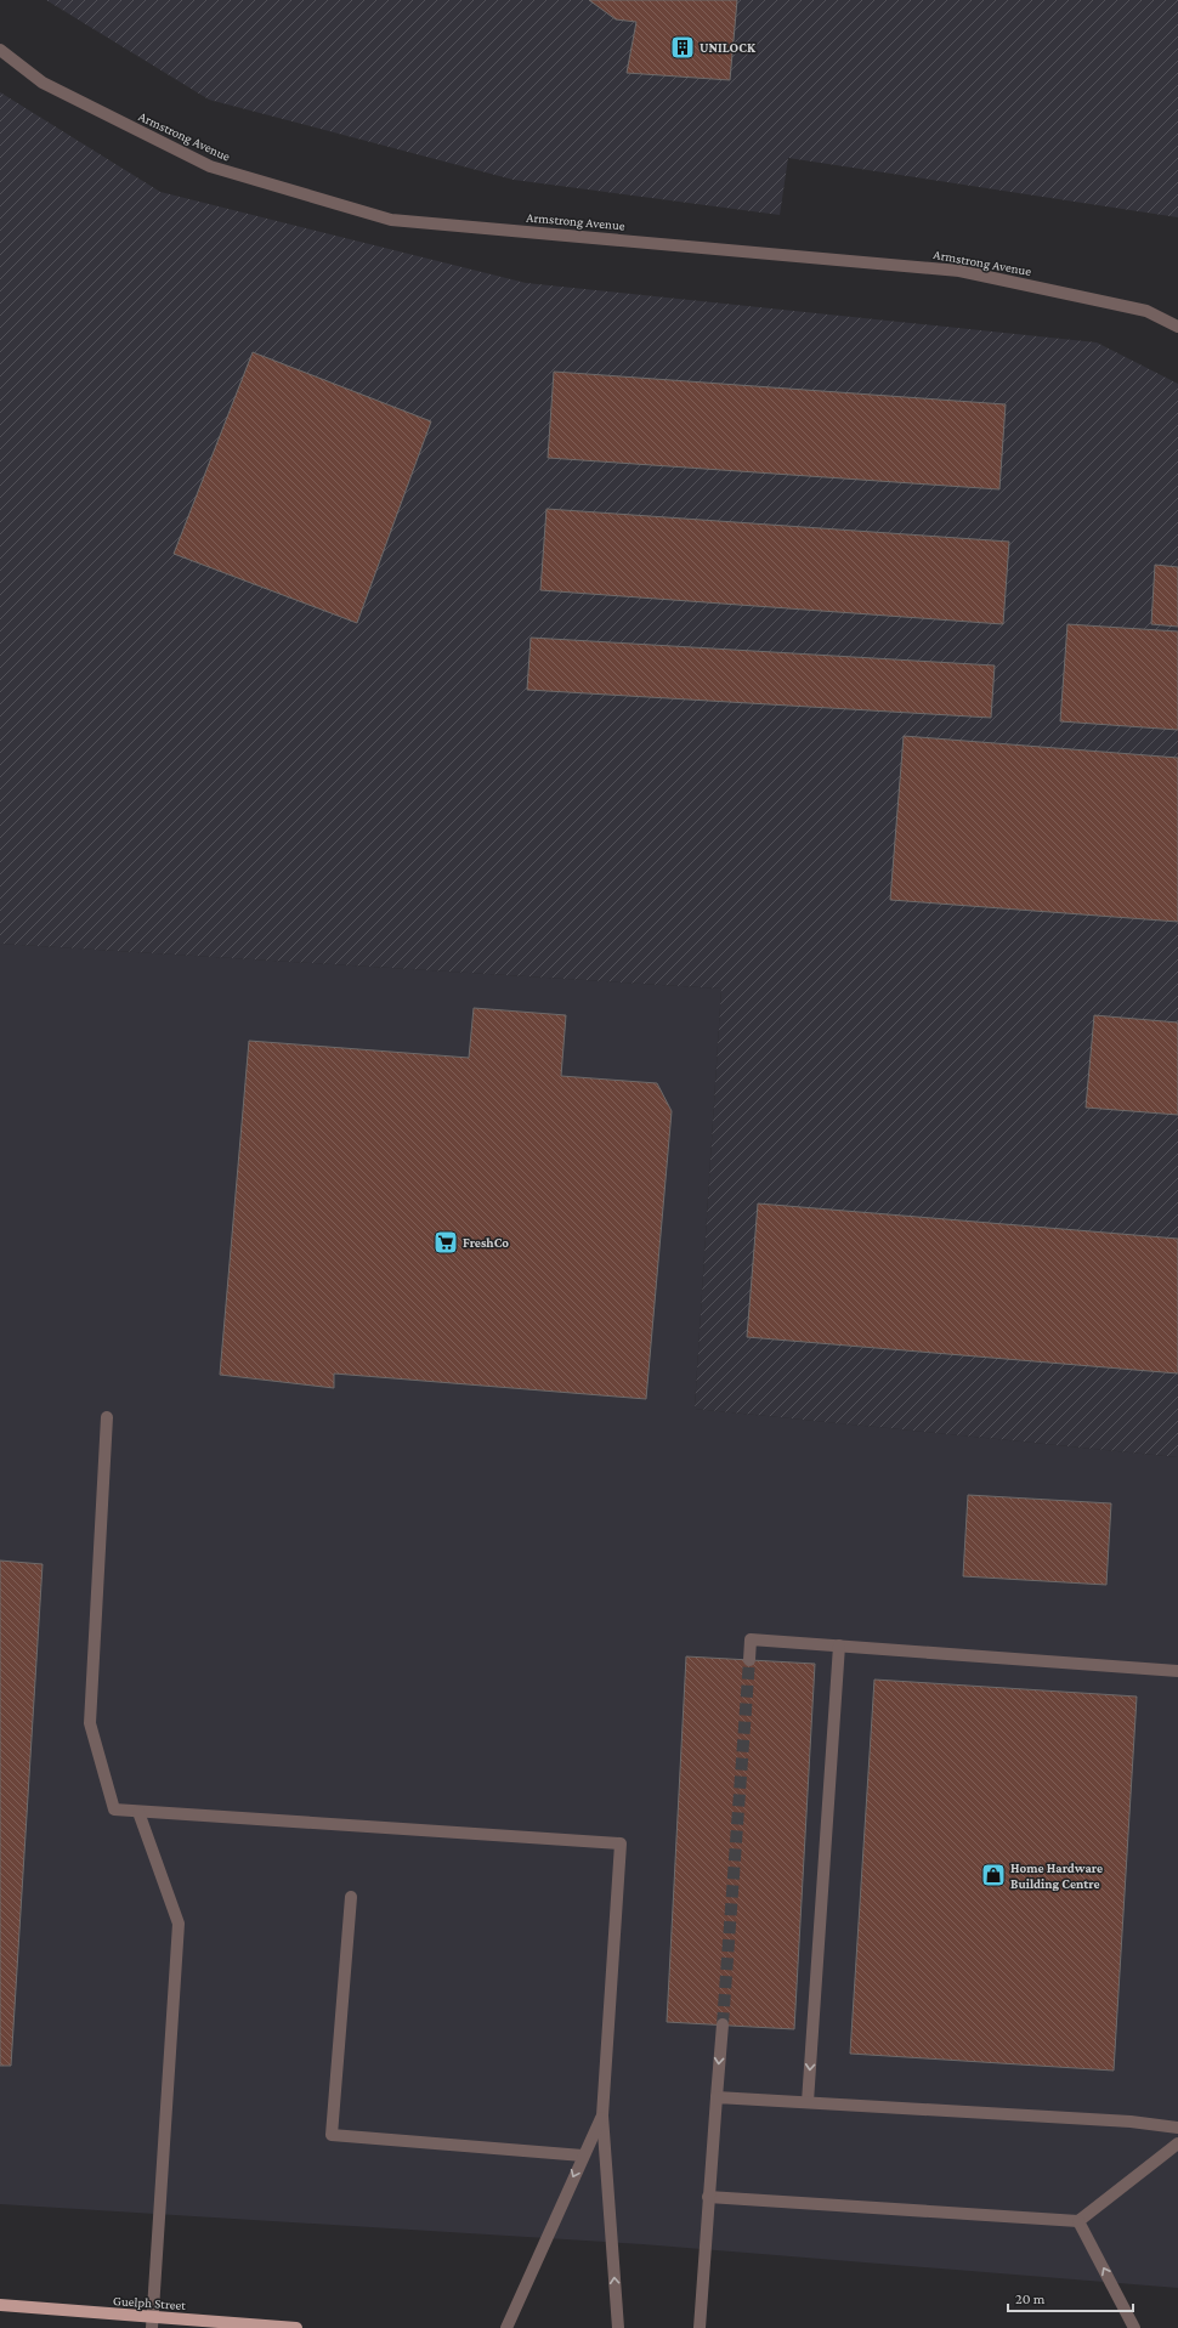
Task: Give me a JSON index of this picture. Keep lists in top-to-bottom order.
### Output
{
  "streets": {
    "main road": ["Guelph Street"],
    "street": ["Armstrong Avenue"]
  },
  "places": {
    "building": ["UNILOCK"],
    "supermarket": ["FreshCo"],
    "shop": ["Home Hardware Building Centre"]
  },
  "scale_bar": "20 m"
}
